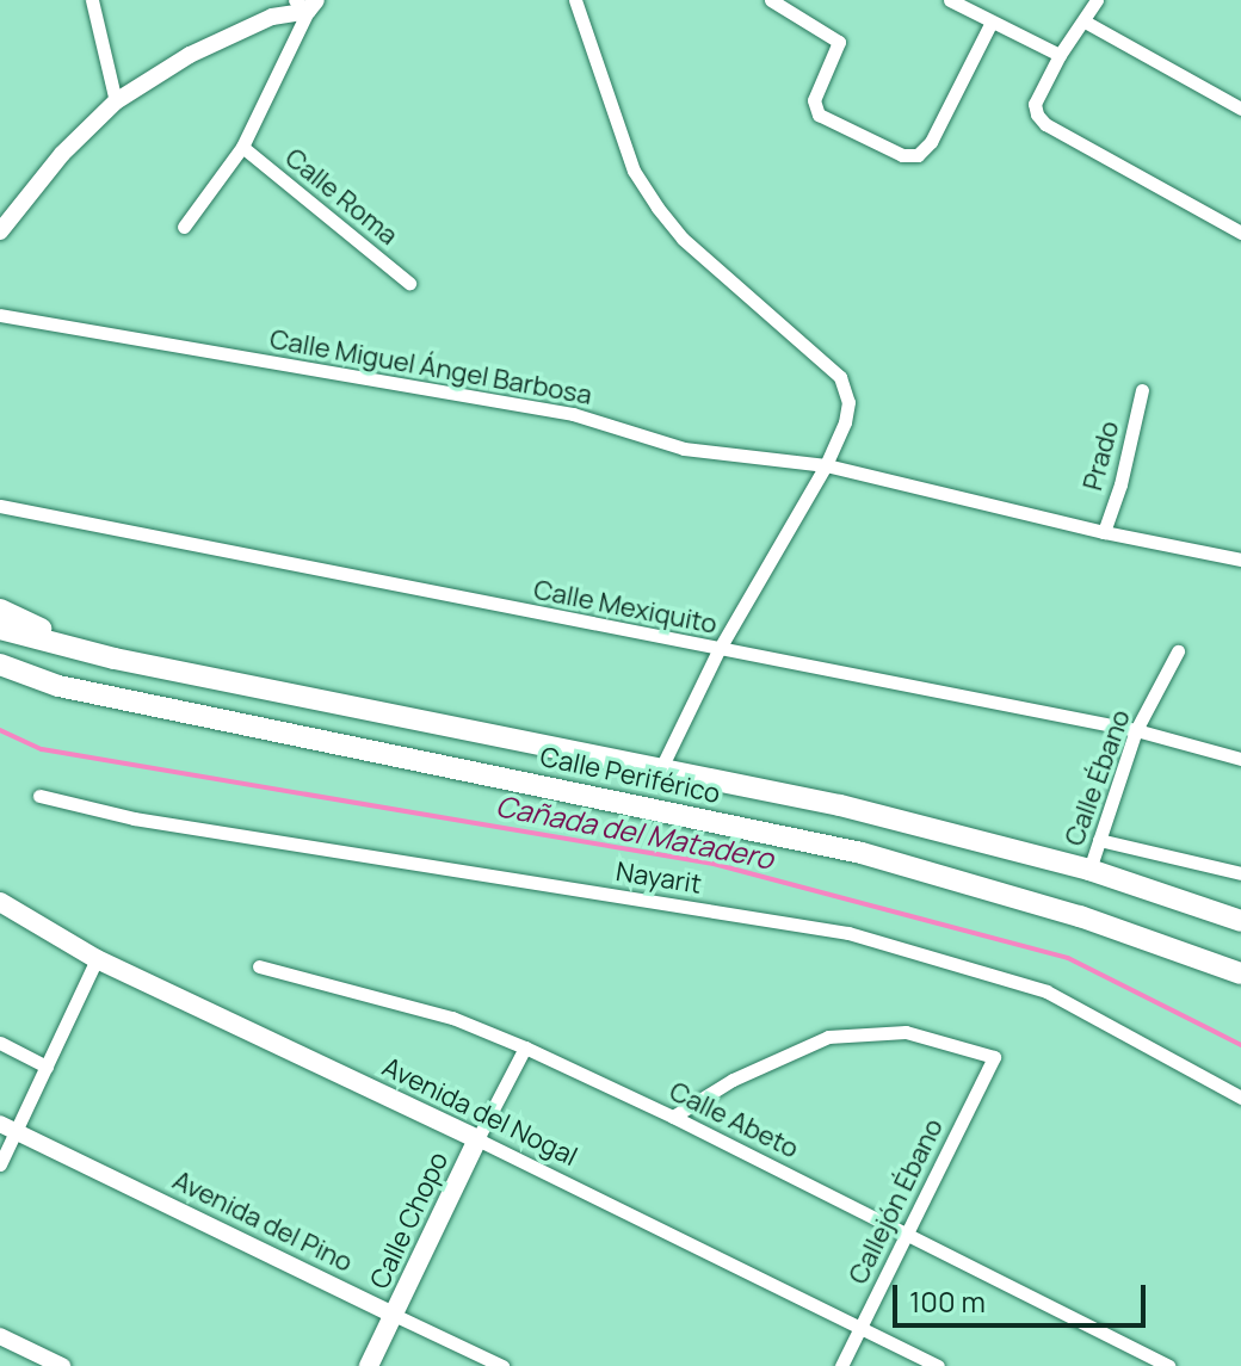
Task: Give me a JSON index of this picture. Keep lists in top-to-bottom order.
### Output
{
  "streets": {
    "highway": ["Calle Periférico"],
    "main road": ["Avenida del Nogal", "Calle Chopo"],
    "street": [
      "Calle Roma",
      "Calle Miguel Ángel Barbosa",
      "Prado",
      "Calle Mexiquito",
      "Calle Ébano",
      "Nayarit",
      "Calle Abeto",
      "Callejón Ébano",
      "Avenida del Pino"
    ]
  },
  "crossings": [
    ["Calle Miguel Ángel Barbosa", "Prado"],
    ["Calle Mexiquito", "Calle Ébano"],
    ["Calle Periférico", "Calle Ébano"],
    ["Avenida del Nogal", "Callejón Ébano"],
    ["Avenida del Nogal", "Calle Chopo"],
    ["Calle Abeto", "Callejón Ébano"],
    ["Calle Abeto", "Calle Chopo"],
    ["Calle Chopo", "Avenida del Pino"]
  ],
  "water": ["Cañada del Matadero"],
  "scale_bar": "100 m"
}
